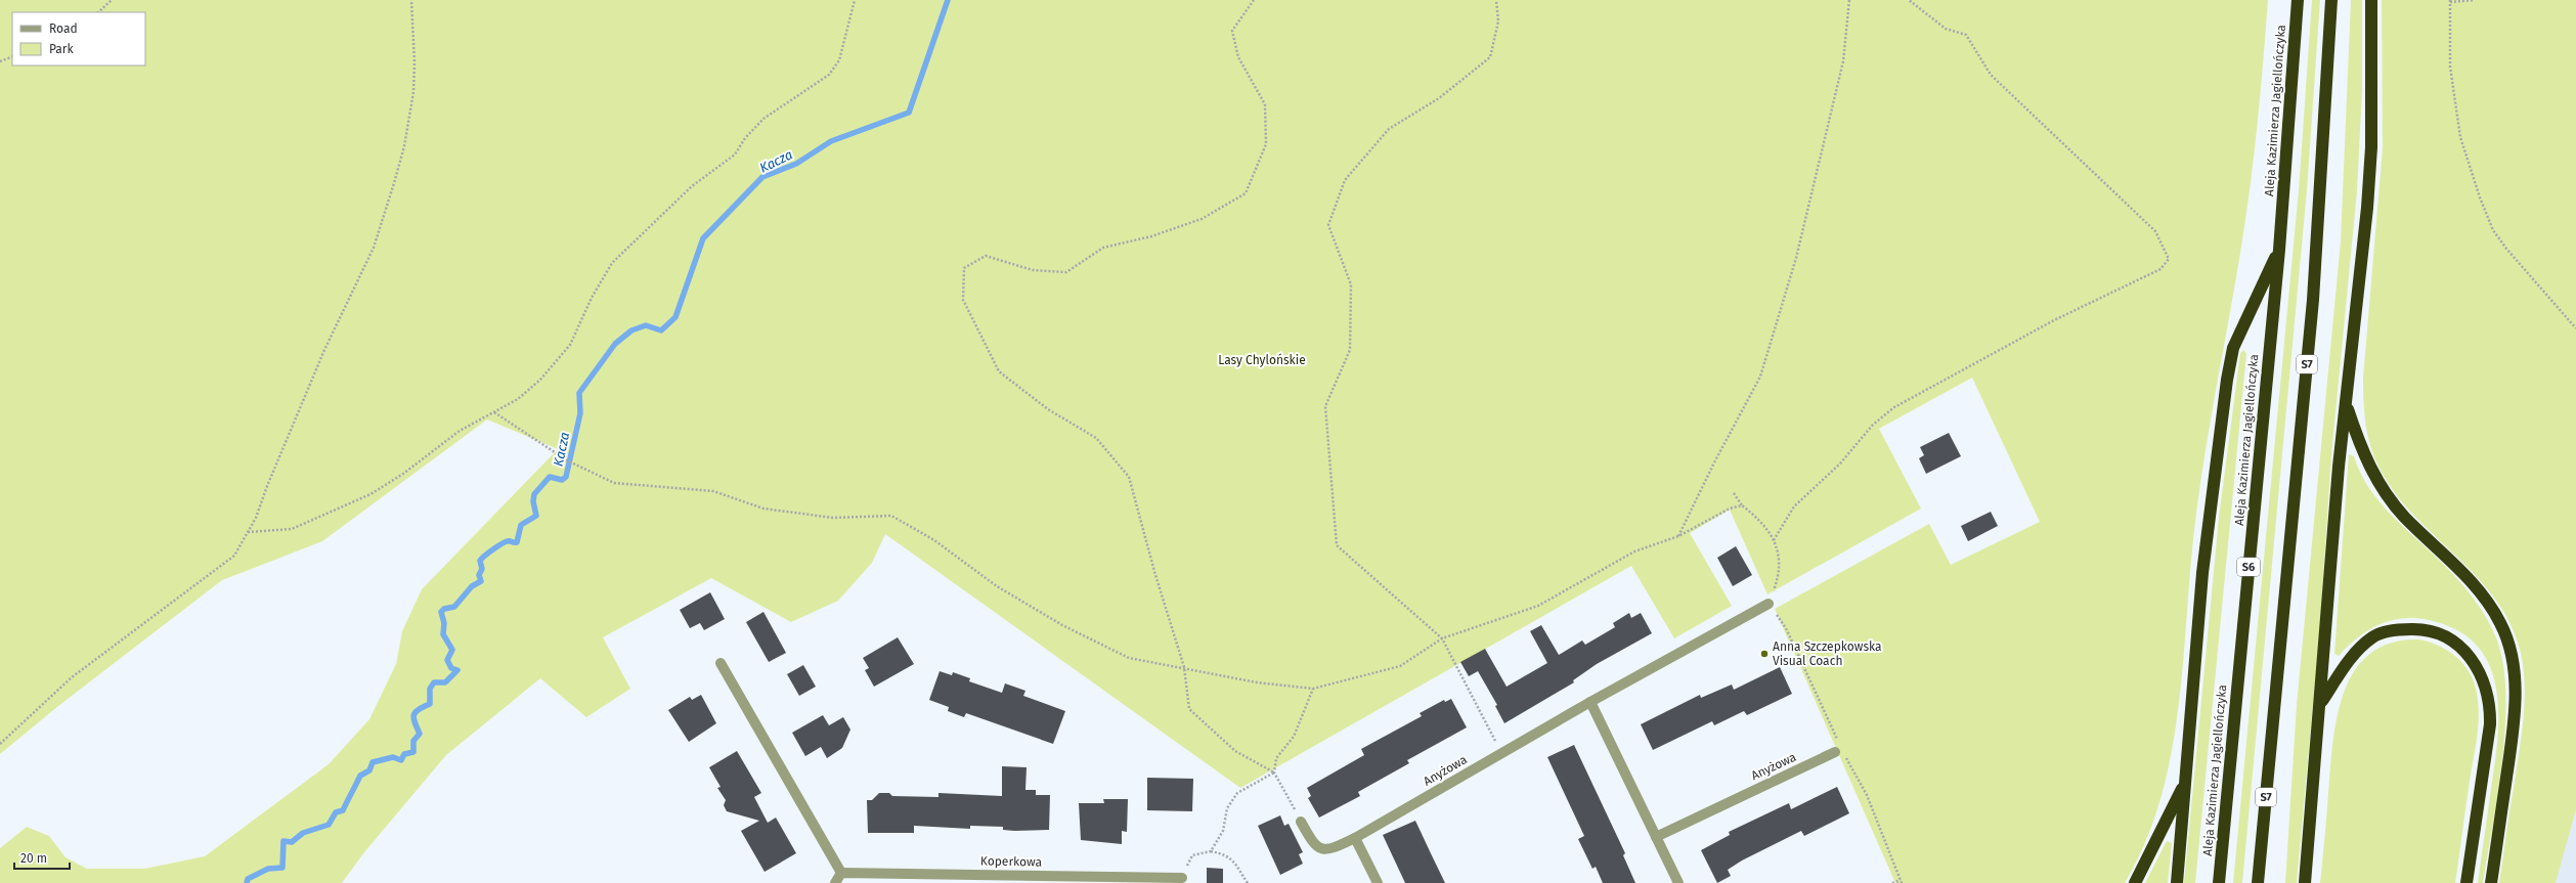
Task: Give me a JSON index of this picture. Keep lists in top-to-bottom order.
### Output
{
  "streets": {
    "highway": ["Aleja Kazimierza Jagiellończyka", "S7", "S6"],
    "street": ["Anyżowa", "Koperkowa"]
  },
  "water": ["Kacza"],
  "parks": ["Lasy Chylońskie"],
  "places": ["Anna Szczepkowska Visual Coach"],
  "legend": ["Road", "Park"],
  "scale_bar": "20 m"
}
